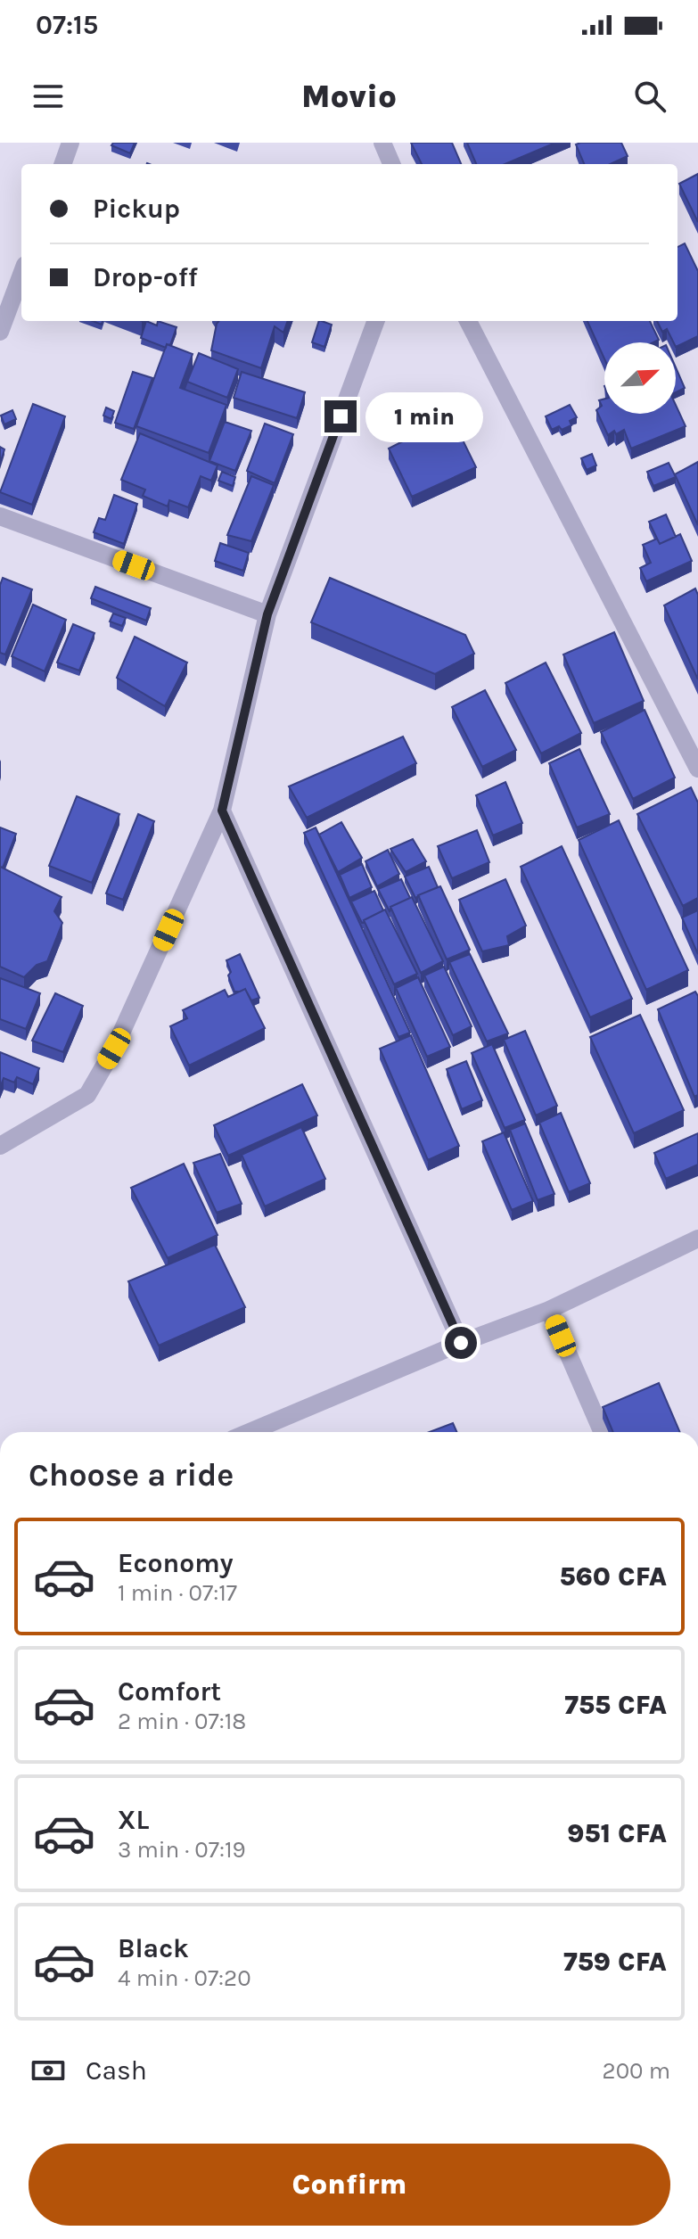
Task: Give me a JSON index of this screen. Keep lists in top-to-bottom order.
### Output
{
  "north": "top right",
  "page": {
    "status": "07:15",
    "header": "Movio",
    "banner": ["Pickup", "Drop-off"],
    "bubble": "1 min",
    "heading": "Choose a ride",
    "list": [
      {
        "name": "Economy",
        "note": "1 min · 07:17",
        "value": "560 CFA"
      },
      {
        "name": "Comfort",
        "note": "2 min · 07:18",
        "value": "755 CFA"
      },
      {
        "name": "XL",
        "note": "3 min · 07:19",
        "value": "951 CFA"
      },
      {
        "name": "Black",
        "note": "4 min · 07:20",
        "value": "759 CFA"
      }
    ],
    "pay": ["Cash", "200 m"],
    "buttons": "Confirm"
  }
}
